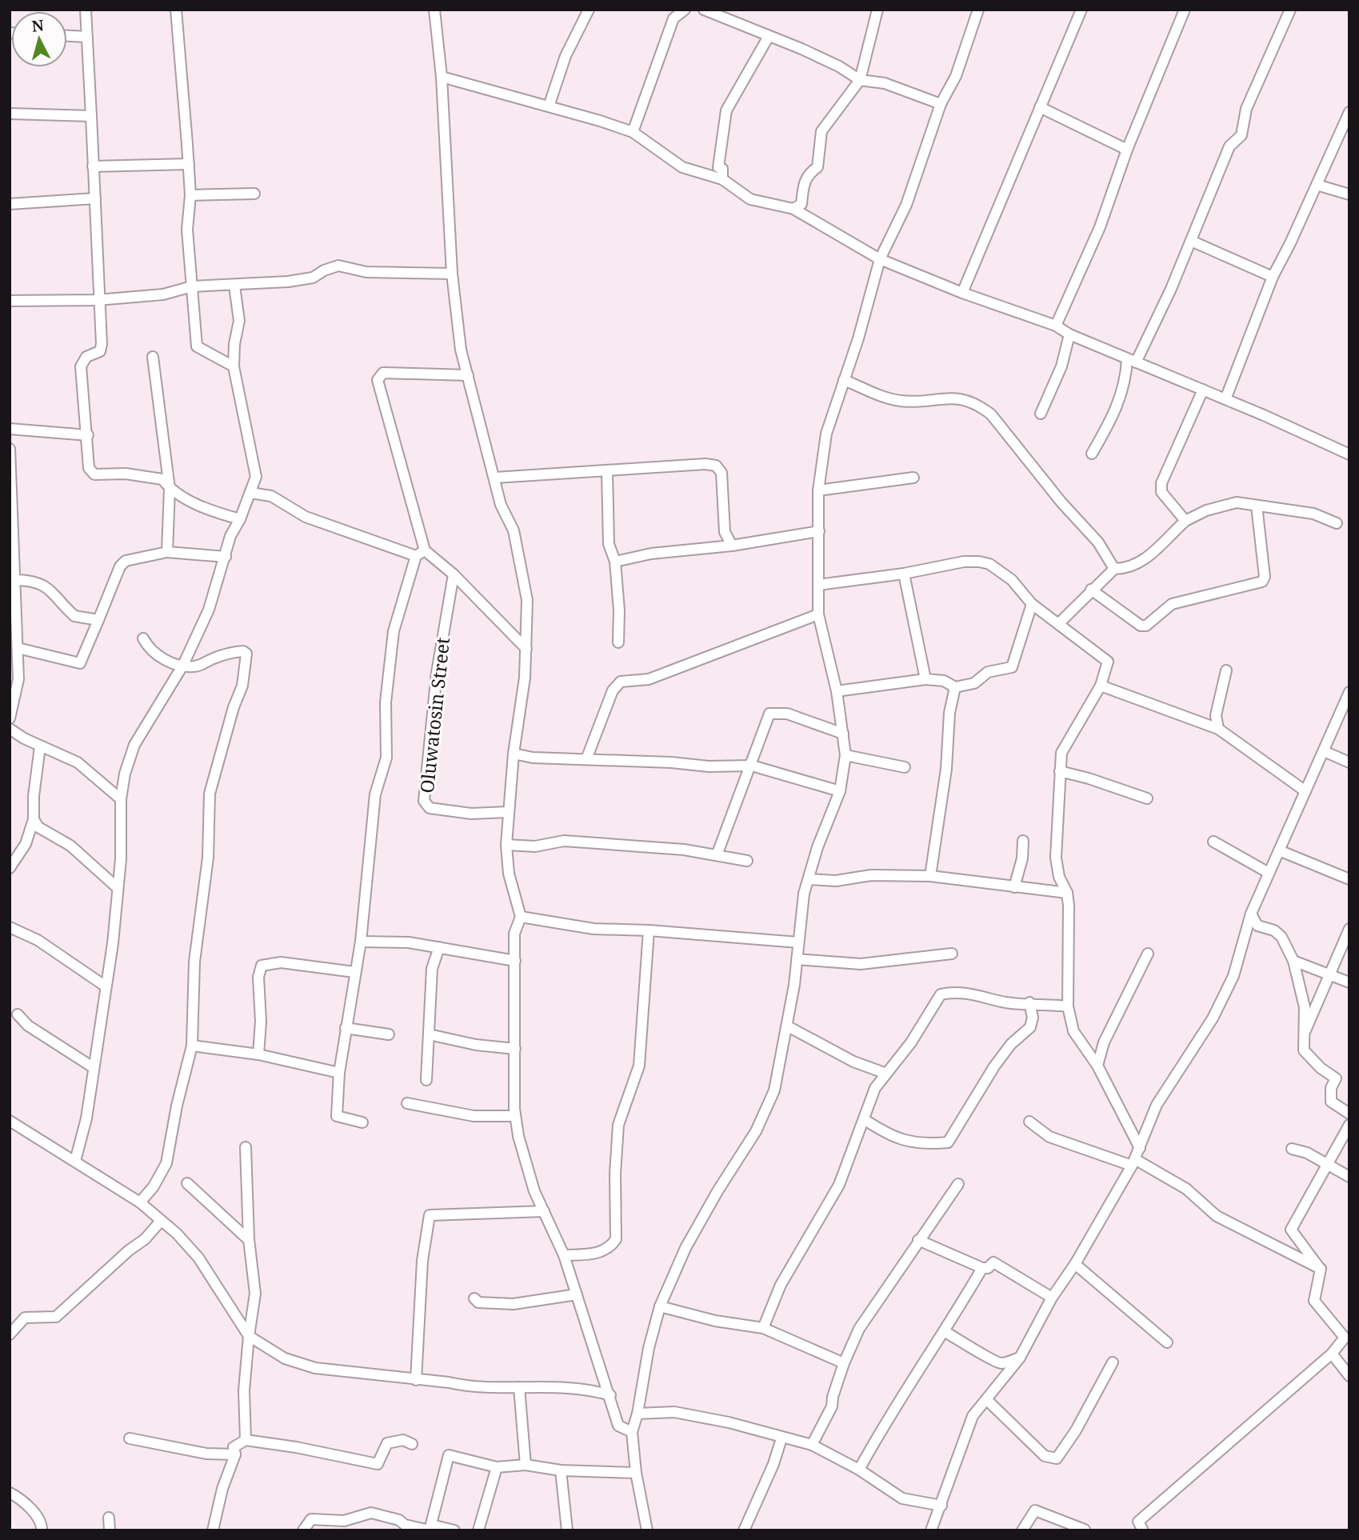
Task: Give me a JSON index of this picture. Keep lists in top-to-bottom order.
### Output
{
  "streets": {
    "street": ["Oluwatosin Street"]
  },
  "north": "top"
}
